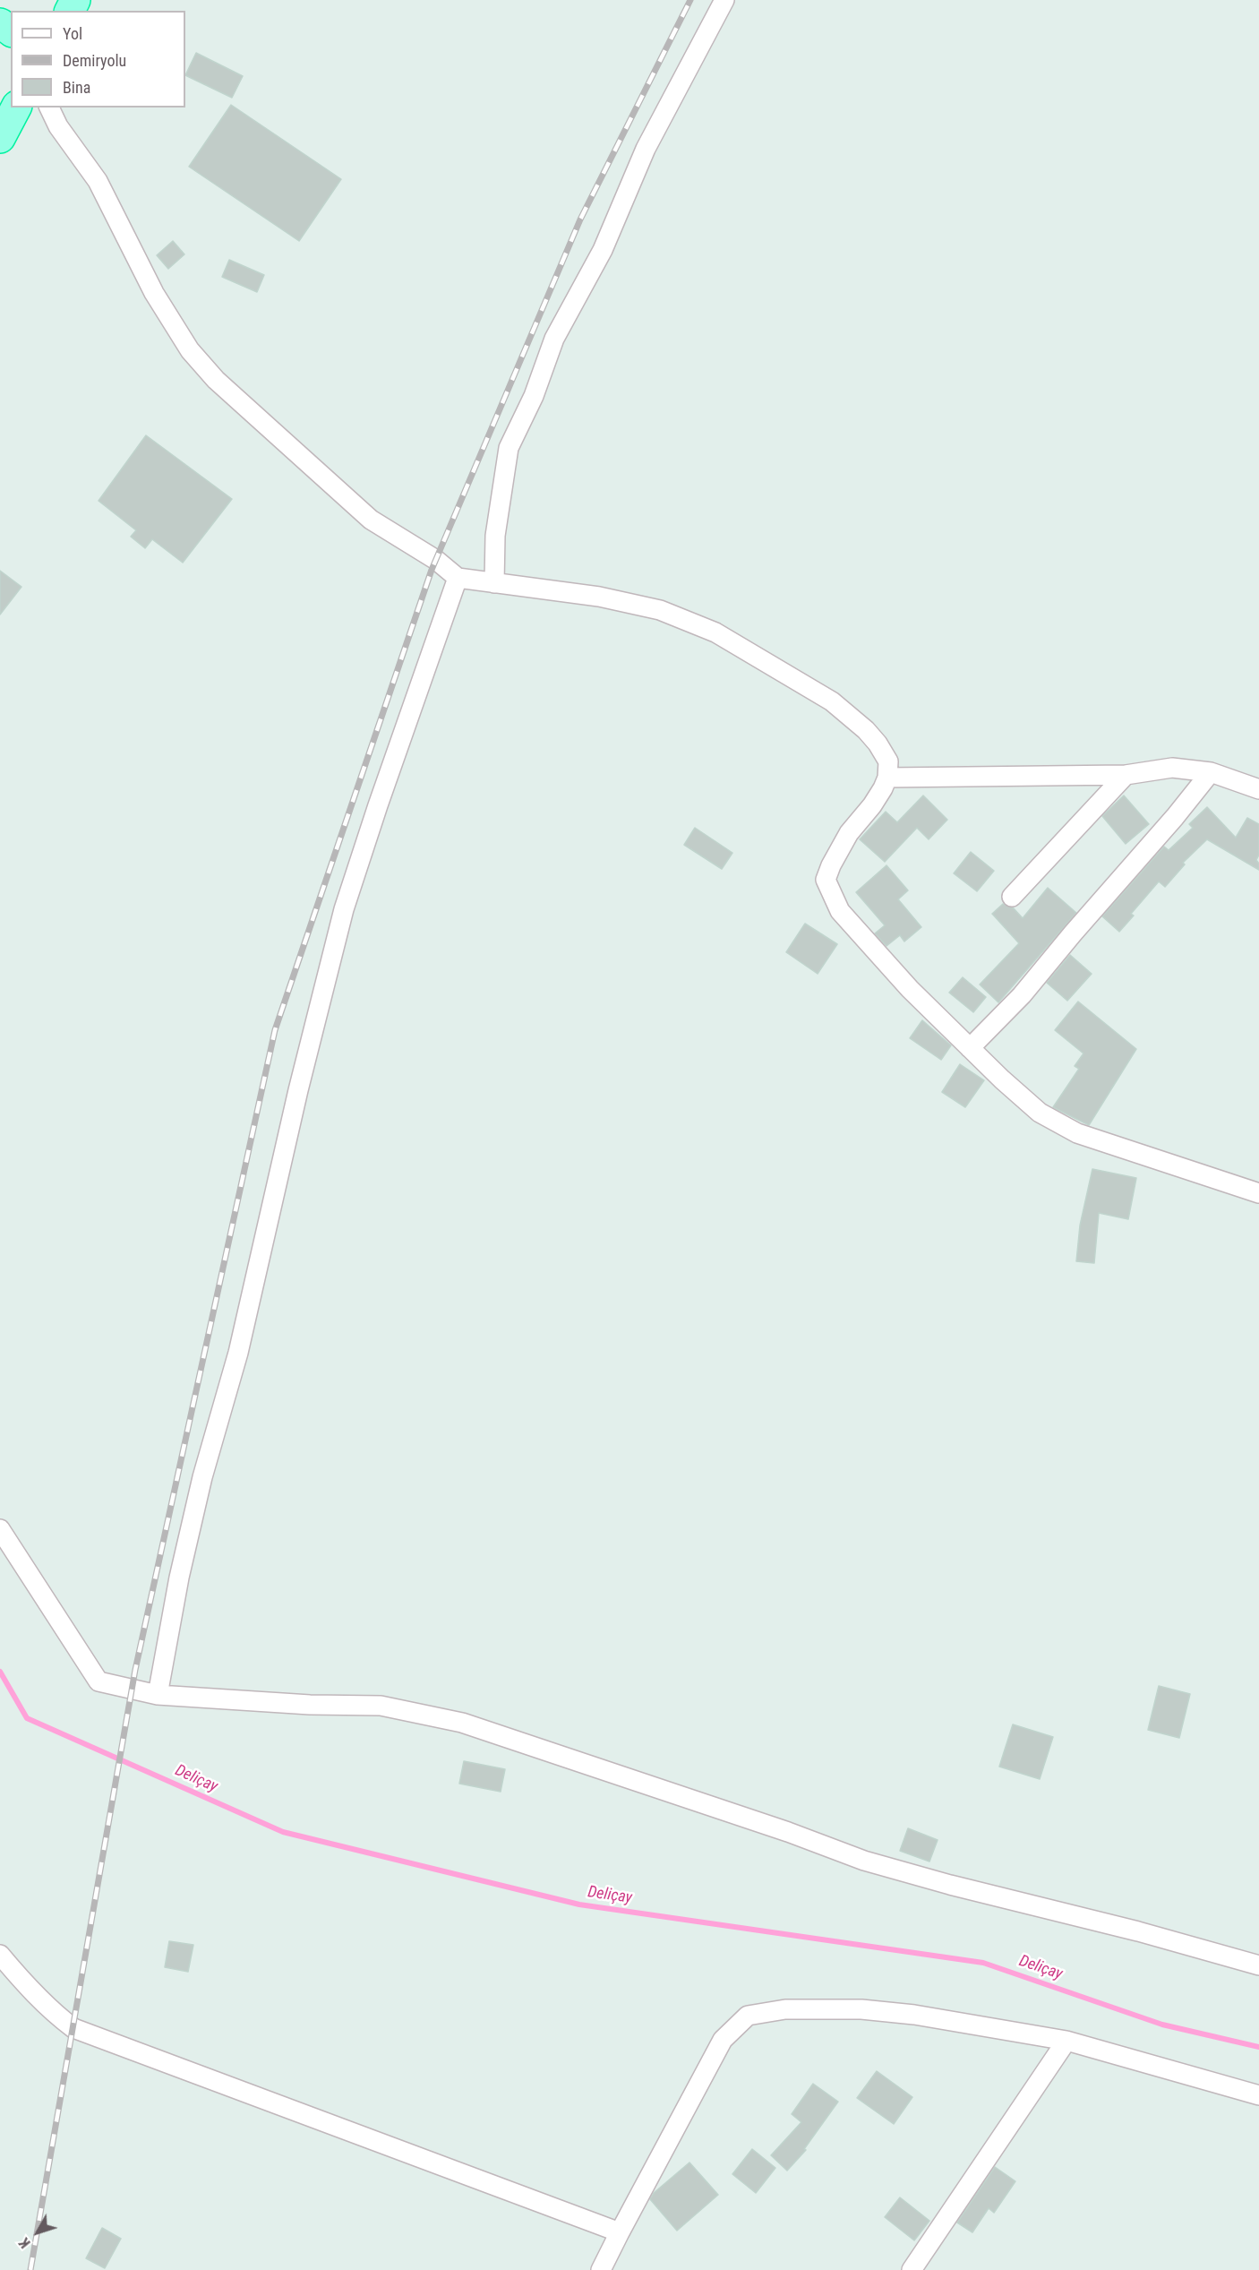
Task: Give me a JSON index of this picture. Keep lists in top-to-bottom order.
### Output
{
  "water": ["Deliçay"],
  "legend": ["Yol", "Demiryolu", "Bina"],
  "north": "bottom left"
}
